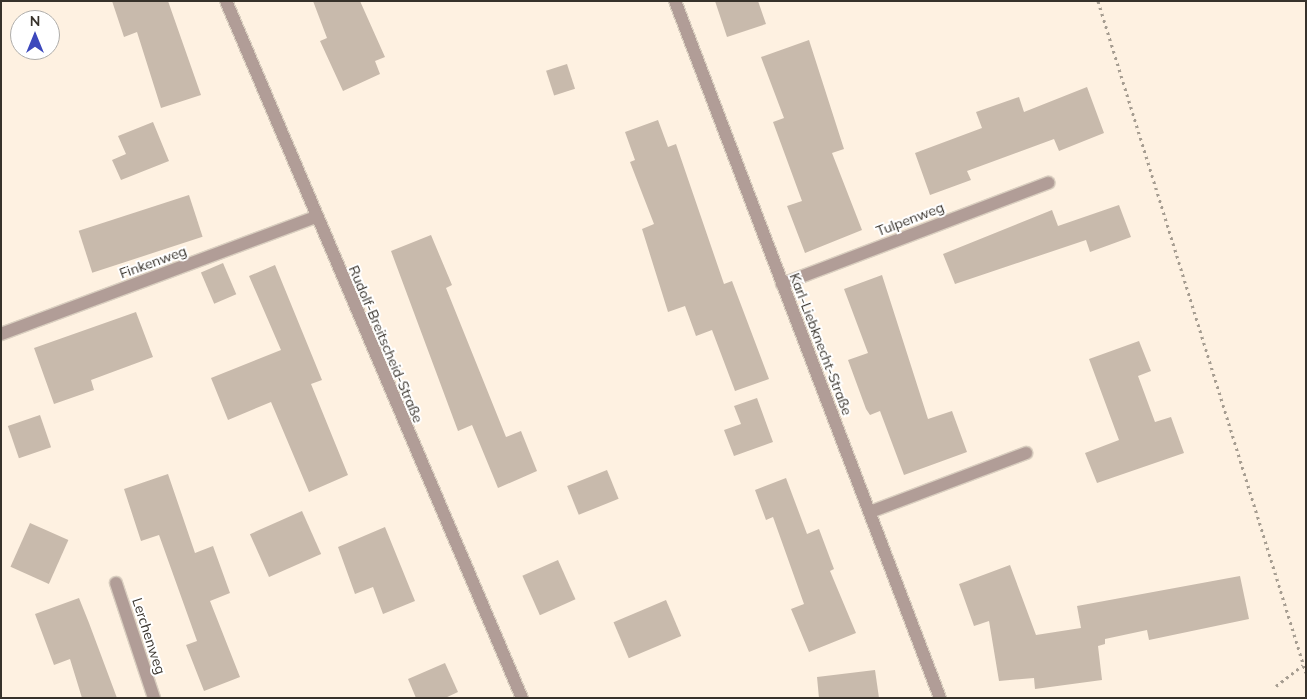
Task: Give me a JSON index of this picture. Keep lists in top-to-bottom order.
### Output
{
  "streets": {
    "street": [
      "Tulpenweg",
      "Finkenweg",
      "Rudolf-Breitscheid-Straße",
      "Karl-Liebknecht-Straße",
      "Lerchenweg"
    ]
  },
  "crossings": [
    ["Tulpenweg", "Karl-Liebknecht-Straße"],
    ["Finkenweg", "Rudolf-Breitscheid-Straße"]
  ],
  "north": "top"
}
